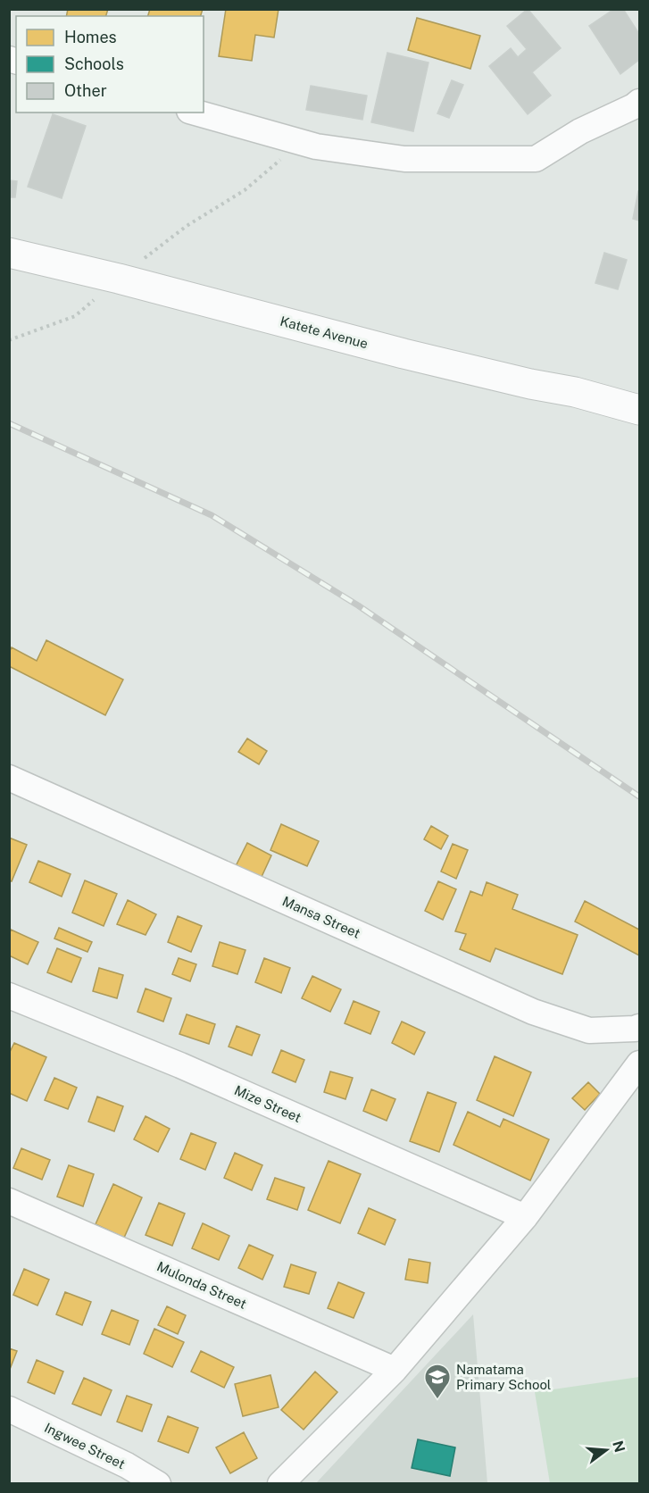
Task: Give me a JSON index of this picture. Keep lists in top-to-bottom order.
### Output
{
  "streets": {
    "street": [
      "Katete Avenue",
      "Mansa Street",
      "Mize Street",
      "Mulonda Street",
      "Ingwee Street"
    ]
  },
  "places": {
    "school or university": ["Namatama Primary School"]
  },
  "legend": ["Homes", "Schools", "Other"],
  "north": "right"
}
